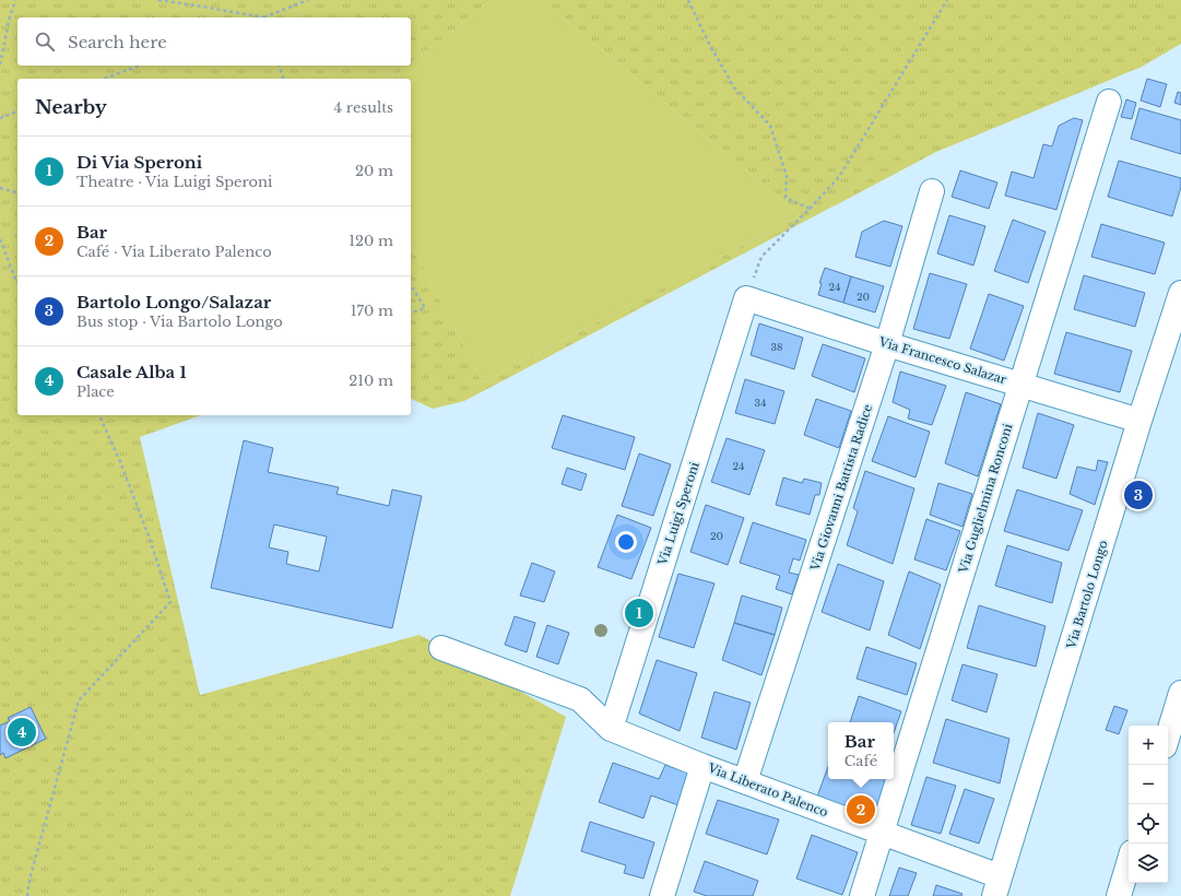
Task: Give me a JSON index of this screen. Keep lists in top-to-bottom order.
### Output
{
  "streets": {
    "street": [
      "Via Francesco Salazar",
      "Via Giovanni Battista Radice",
      "Via Guglielmina Ronconi",
      "Via Luigi Speroni",
      "Via Bartolo Longo",
      "Via Liberato Palenco"
    ]
  },
  "crossings": [
    ["Via Francesco Salazar", "Via Giovanni Battista Radice"],
    ["Via Francesco Salazar", "Via Guglielmina Ronconi"],
    ["Via Francesco Salazar", "Via Luigi Speroni"],
    ["Via Francesco Salazar", "Via Bartolo Longo"],
    ["Via Giovanni Battista Radice", "Via Liberato Palenco"],
    ["Via Guglielmina Ronconi", "Via Liberato Palenco"],
    ["Via Luigi Speroni", "Via Liberato Palenco"],
    ["Via Bartolo Longo", "Via Liberato Palenco"]
  ],
  "house_numbers": [
    "24",
    "20",
    "38",
    "34",
    "24",
    "20"
  ],
  "page": {
    "search": "Search here",
    "heading": ["Nearby", "4 results"],
    "list": [
      {
        "mark": "1",
        "name": "Di Via Speroni",
        "note": "Theatre · Via Luigi Speroni",
        "value": "20 m"
      },
      {
        "mark": "2",
        "name": "Bar",
        "note": "Café · Via Liberato Palenco",
        "value": "120 m"
      },
      {
        "mark": "3",
        "name": "Bartolo Longo/Salazar",
        "note": "Bus stop · Via Bartolo Longo",
        "value": "170 m"
      },
      {
        "mark": "4",
        "name": "Casale Alba 1",
        "note": "Place",
        "value": "210 m"
      }
    ],
    "pins": [
      "3",
      "1",
      "4",
      "2"
    ],
    "popup": ["Bar", "Café"],
    "map_buttons": ["+", "−"]
  }
}
